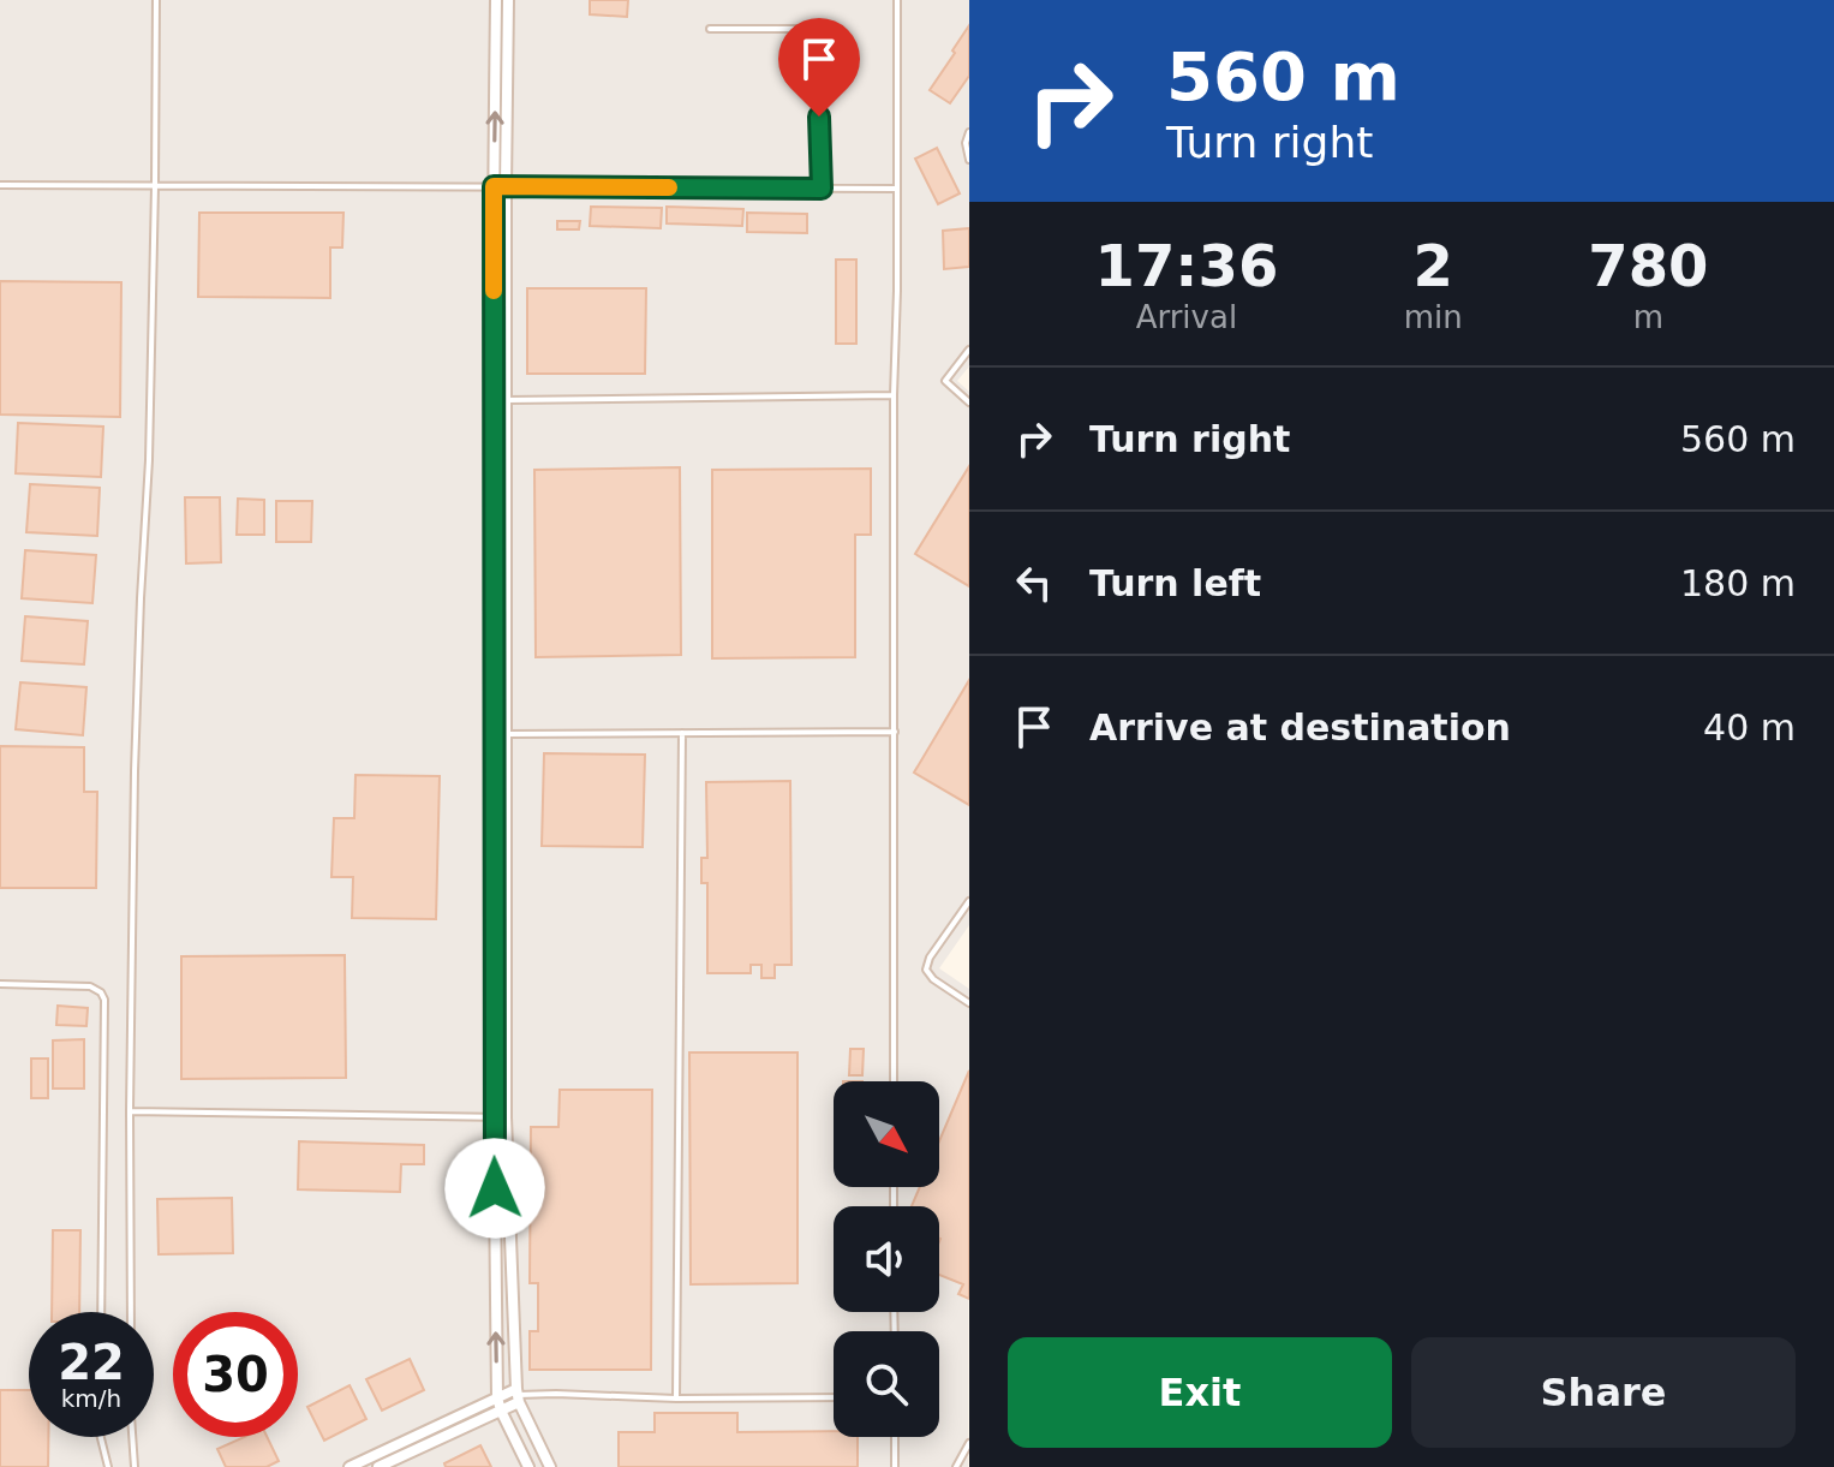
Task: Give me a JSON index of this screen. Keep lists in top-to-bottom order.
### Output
{
  "north": "bottom right",
  "page": {
    "turn": ["560 m", "Turn right"],
    "eta": [
      "17:36",
      "Arrival",
      "2",
      "min",
      "780",
      "m"
    ],
    "list": [
      {
        "name": "Turn right",
        "value": "560 m"
      },
      {
        "name": "Turn left",
        "value": "180 m"
      },
      {
        "name": "Arrive at destination",
        "value": "40 m"
      }
    ],
    "speed": "22 km/h",
    "limit": "30",
    "buttons": ["Exit", "Share"]
  }
}
